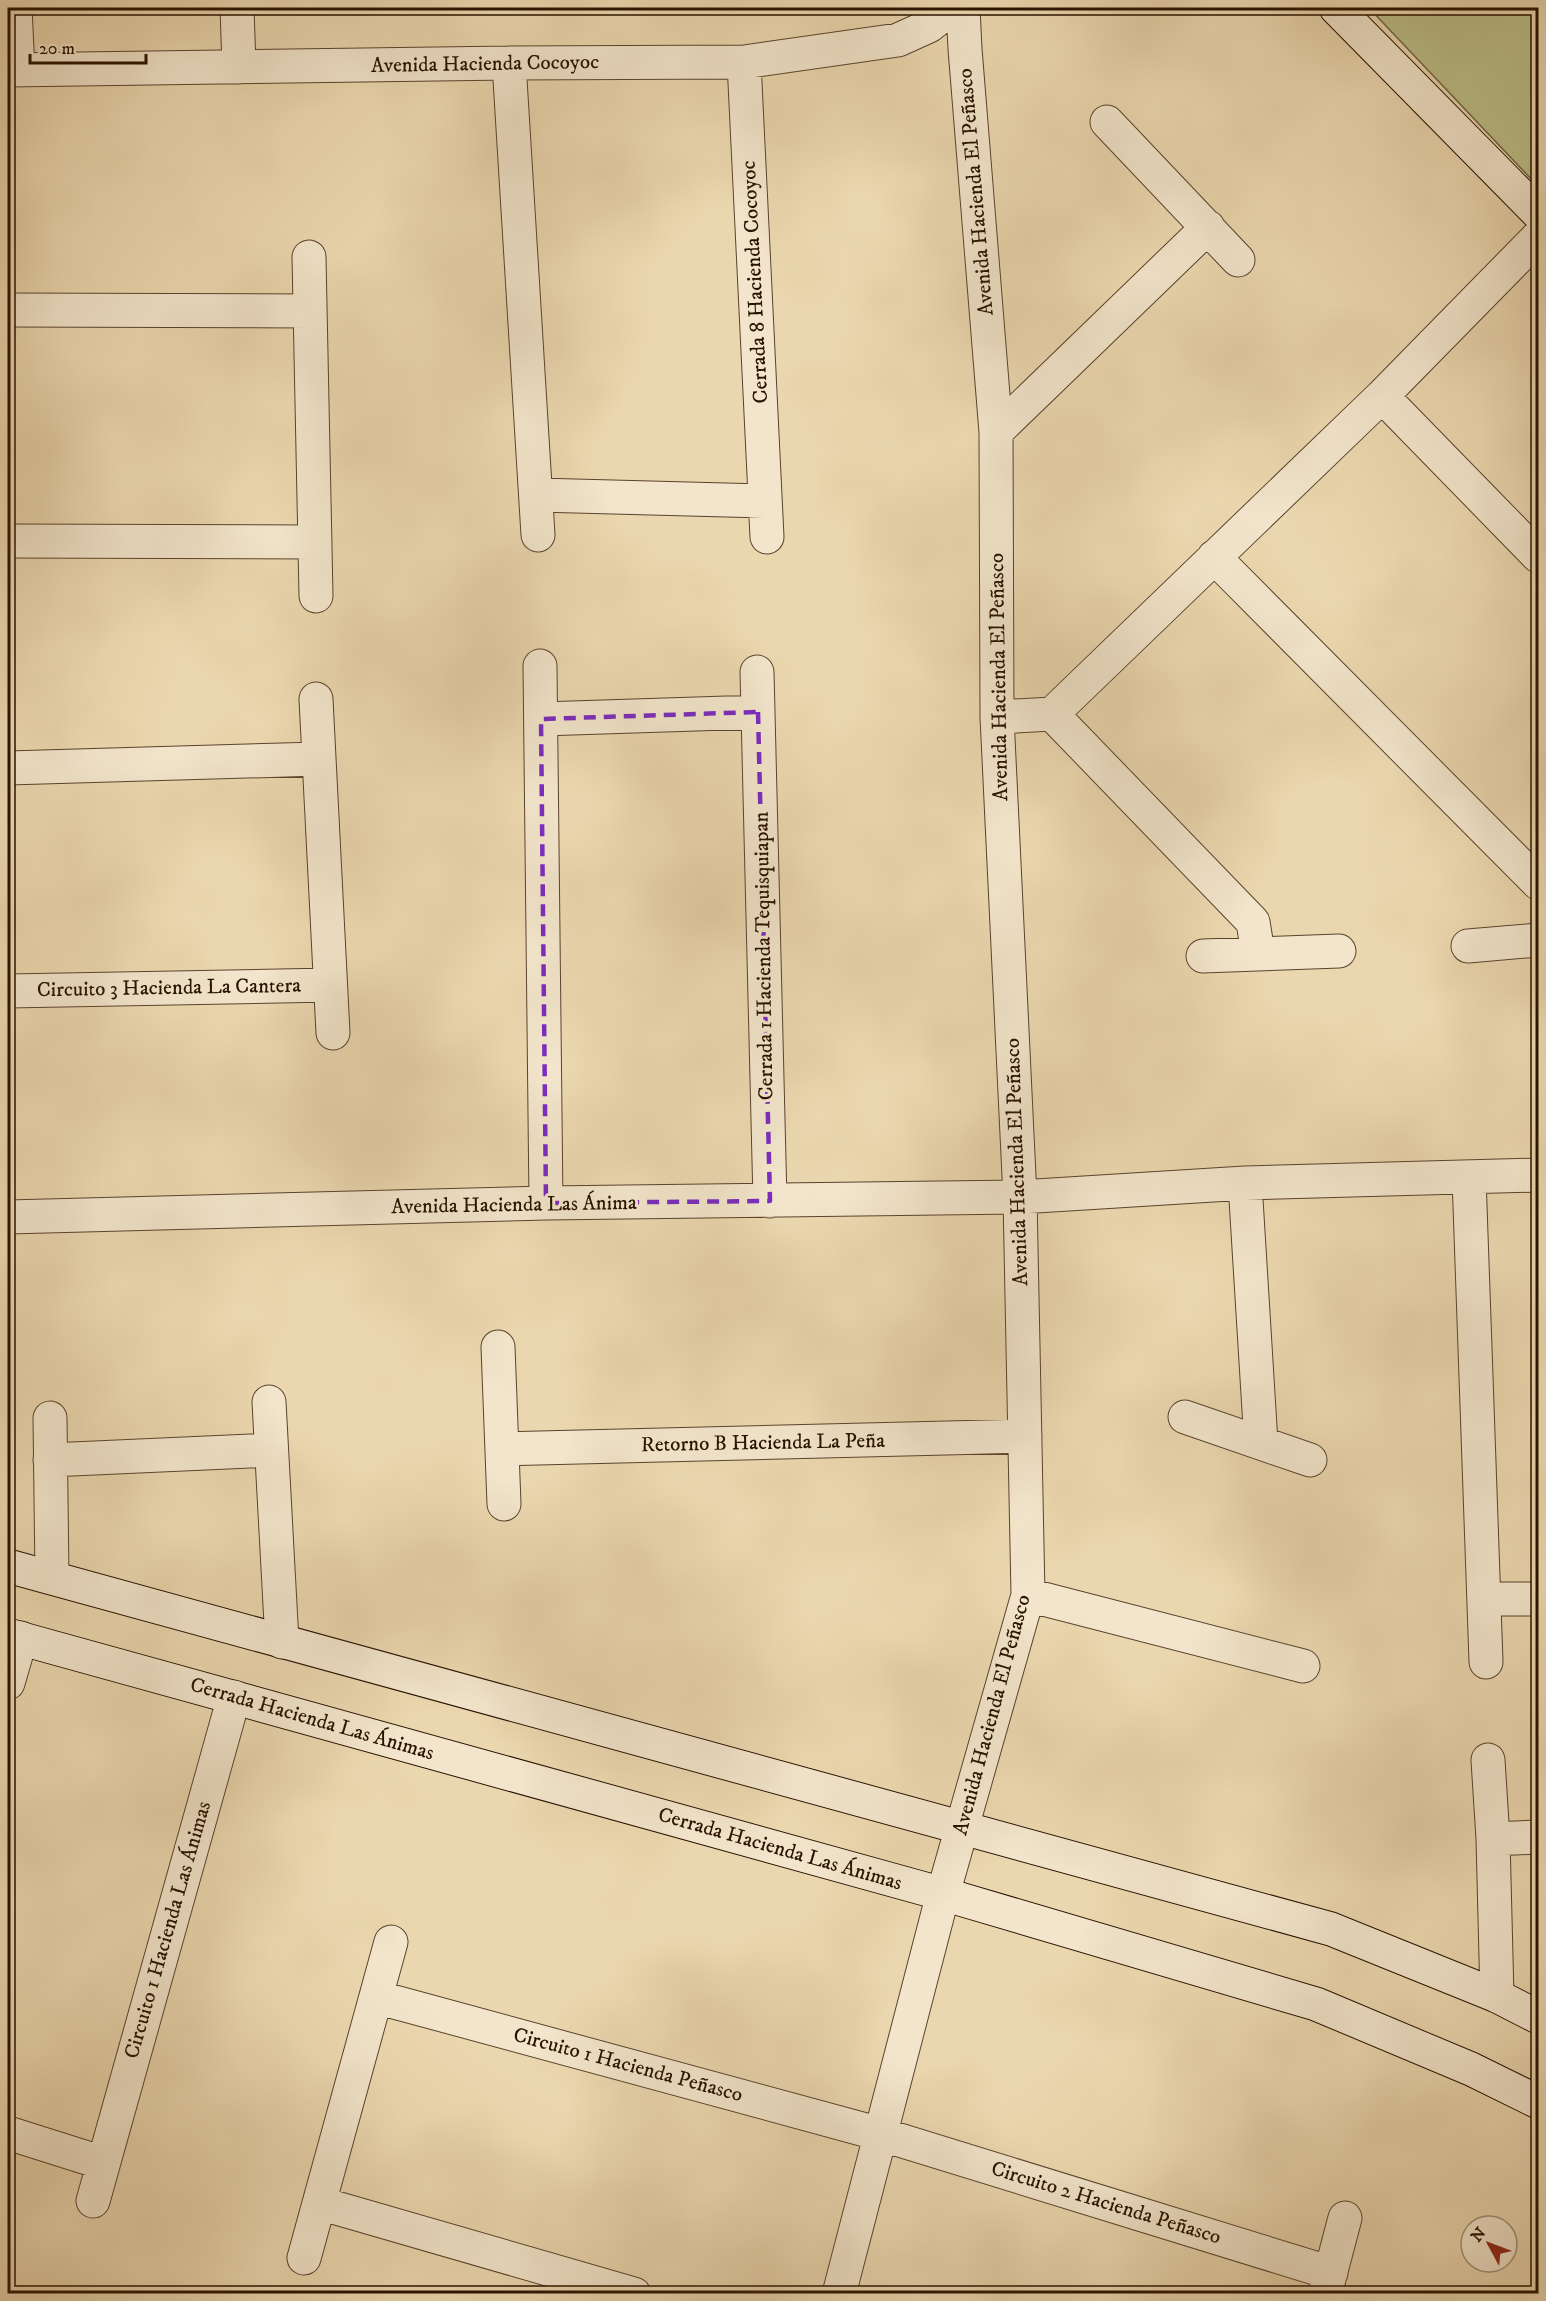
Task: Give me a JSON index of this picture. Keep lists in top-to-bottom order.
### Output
{
  "streets": {
    "street": [
      "Avenida Hacienda Cocoyoc",
      "Avenida Hacienda El Peñasco",
      "Cerrada 8 Hacienda Cocoyoc",
      "Cerrada 1 Hacienda Tequisquiapan",
      "Circuito 3 Hacienda La Cantera",
      "Avenida Hacienda Las Ánima",
      "Retorno B Hacienda La Peña",
      "Cerrada Hacienda Las Ánimas",
      "Circuito 1 Hacienda Las Ánimas",
      "Circuito 1 Hacienda Peñasco",
      "Circuito 2 Hacienda Peñasco"
    ]
  },
  "crossings": [
    ["Avenida Hacienda Cocoyoc", "Cerrada 8 Hacienda Cocoyoc"],
    ["Avenida Hacienda El Peñasco", "Avenida Hacienda Las Ánima"],
    ["Avenida Hacienda El Peñasco", "Retorno B Hacienda La Peña"],
    ["Avenida Hacienda El Peñasco", "Cerrada Hacienda Las Ánimas"],
    ["Avenida Hacienda El Peñasco", "Circuito 1 Hacienda Peñasco"],
    ["Avenida Hacienda El Peñasco", "Circuito 2 Hacienda Peñasco"],
    ["Cerrada 1 Hacienda Tequisquiapan", "Avenida Hacienda Las Ánima"],
    ["Cerrada Hacienda Las Ánimas", "Circuito 1 Hacienda Las Ánimas"],
    ["Circuito 1 Hacienda Peñasco", "Circuito 2 Hacienda Peñasco"]
  ],
  "scale_bar": "20 m",
  "north": "top left"
}
